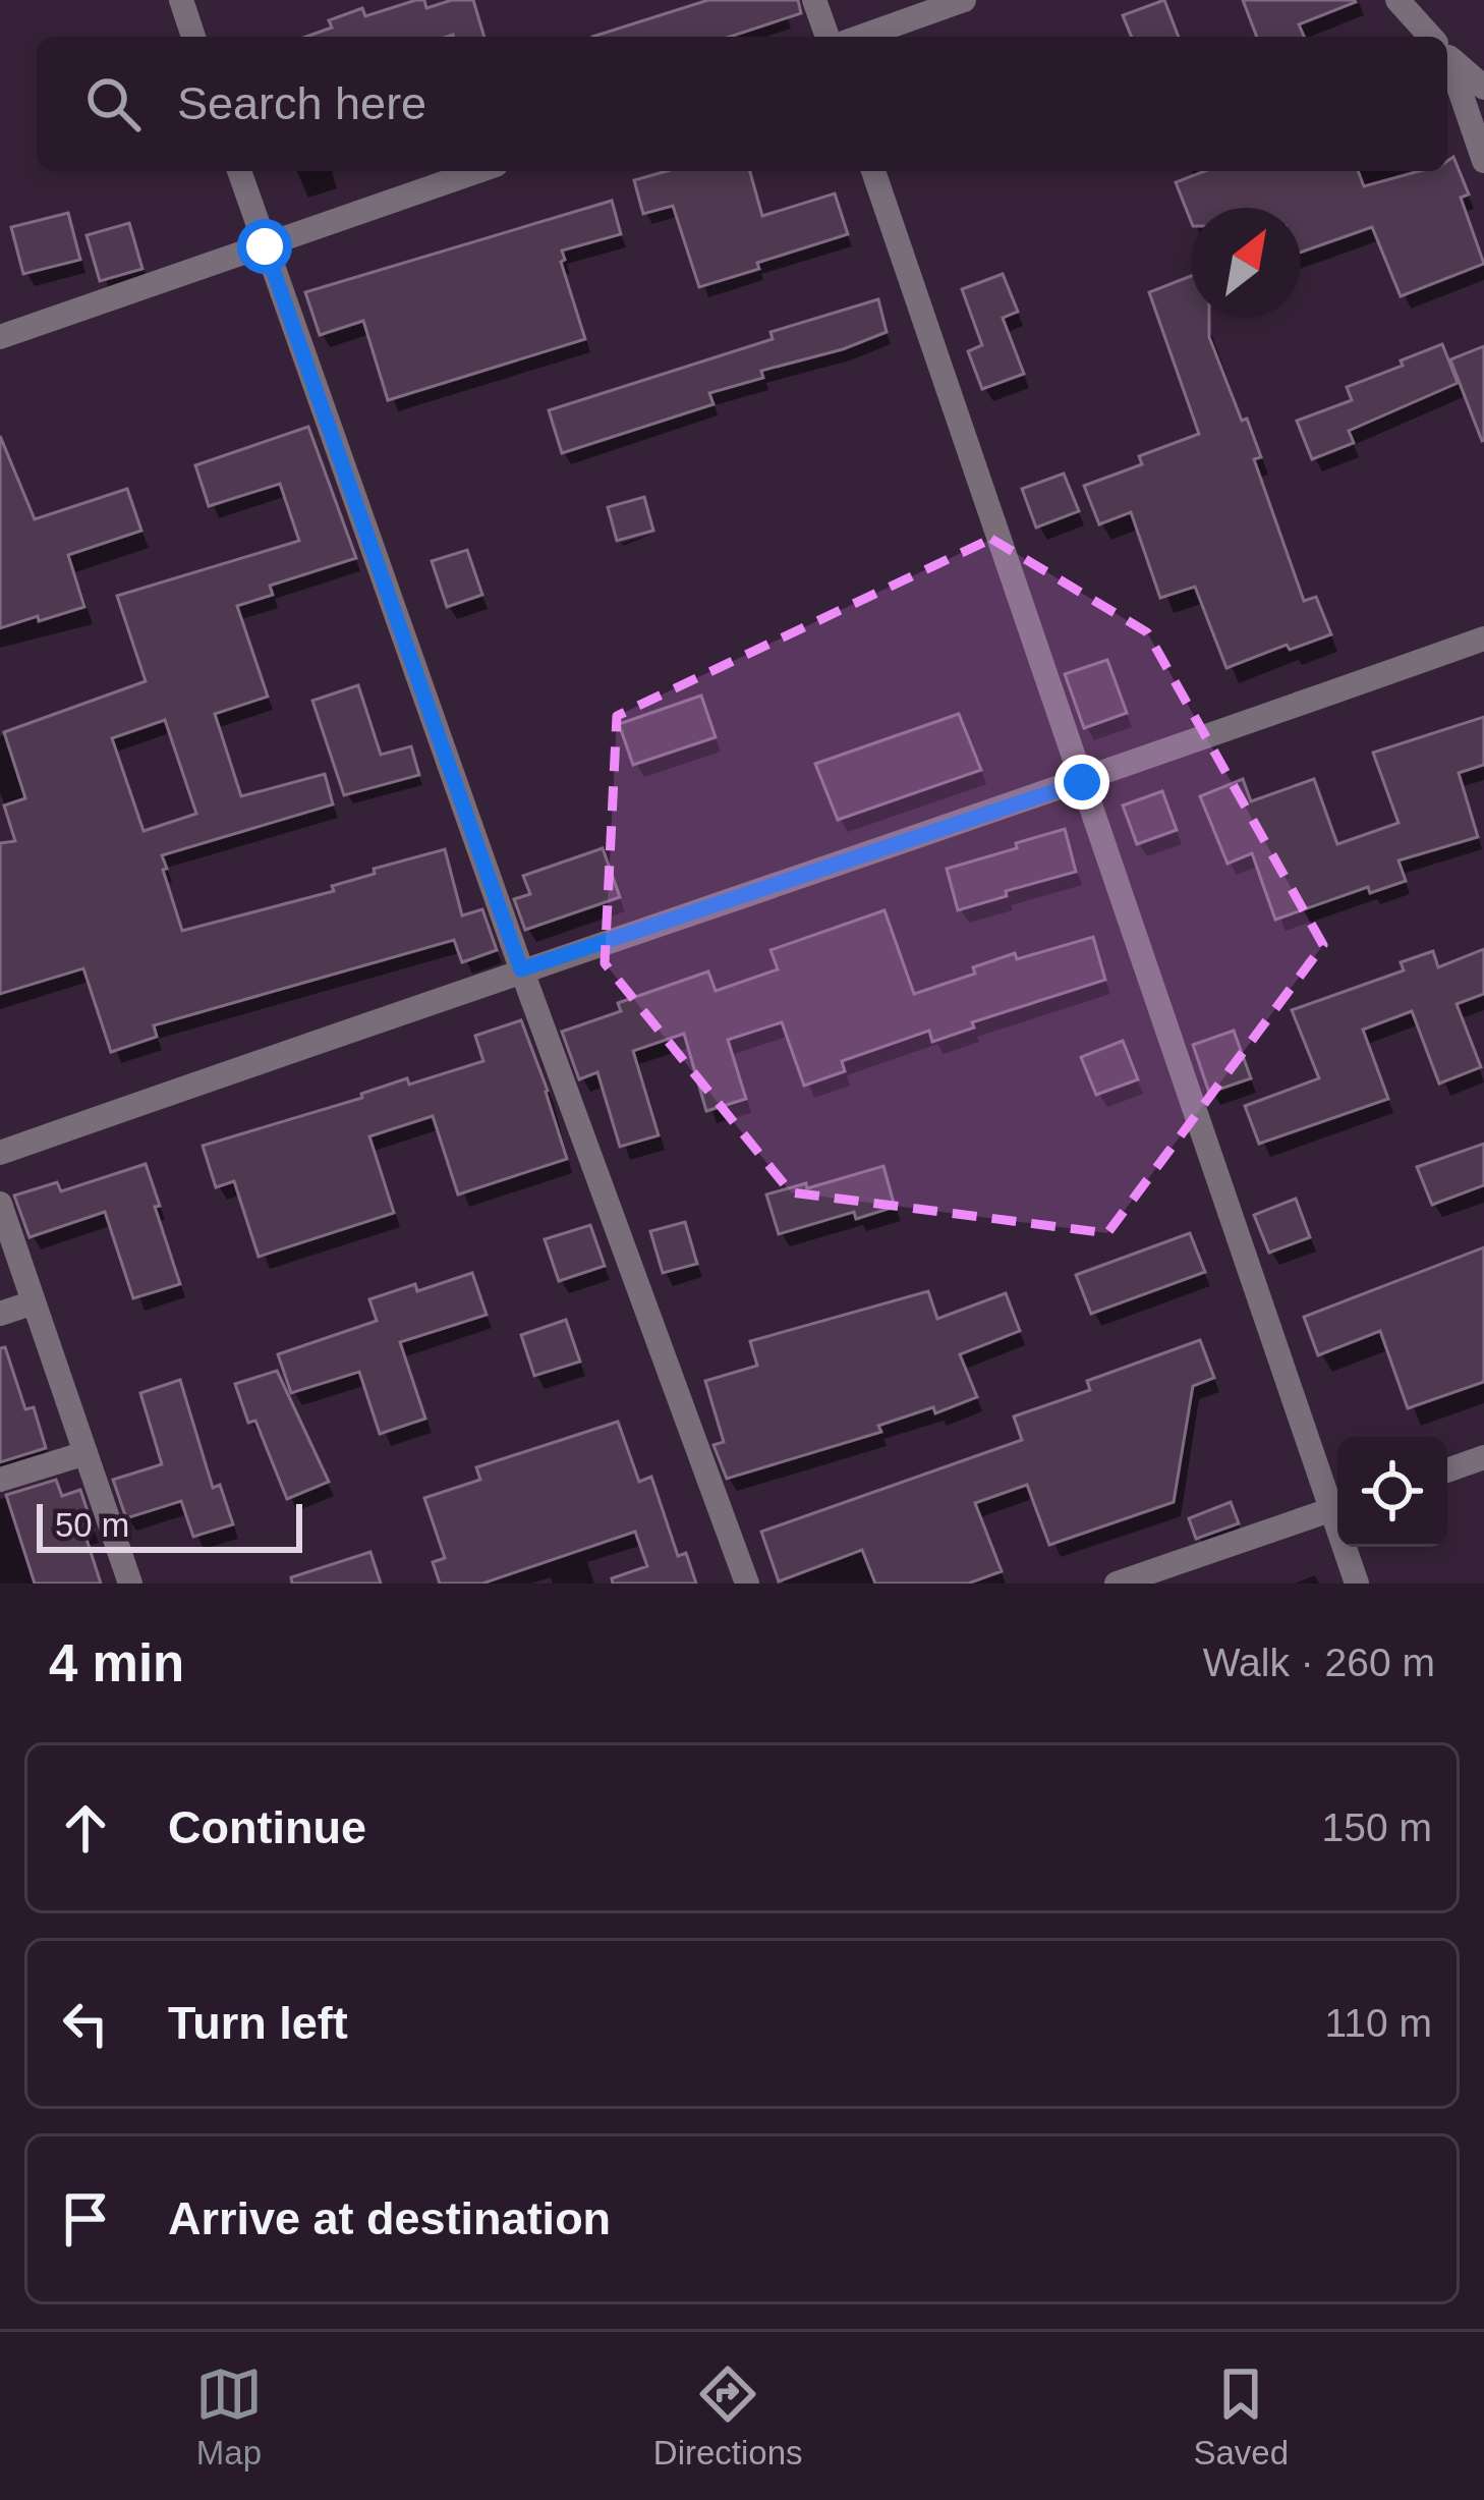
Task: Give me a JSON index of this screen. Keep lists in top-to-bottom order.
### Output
{
  "scale_bar": "50 m",
  "north": "top right",
  "page": {
    "search": "Search here",
    "scale": "50 m",
    "heading": ["4 min", "Walk · 260 m"],
    "list": [
      ["Continue", "150 m"],
      ["Turn left", "110 m"],
      "Arrive at destination"
    ],
    "nav": ["Map", "Directions", "Saved"]
  }
}
